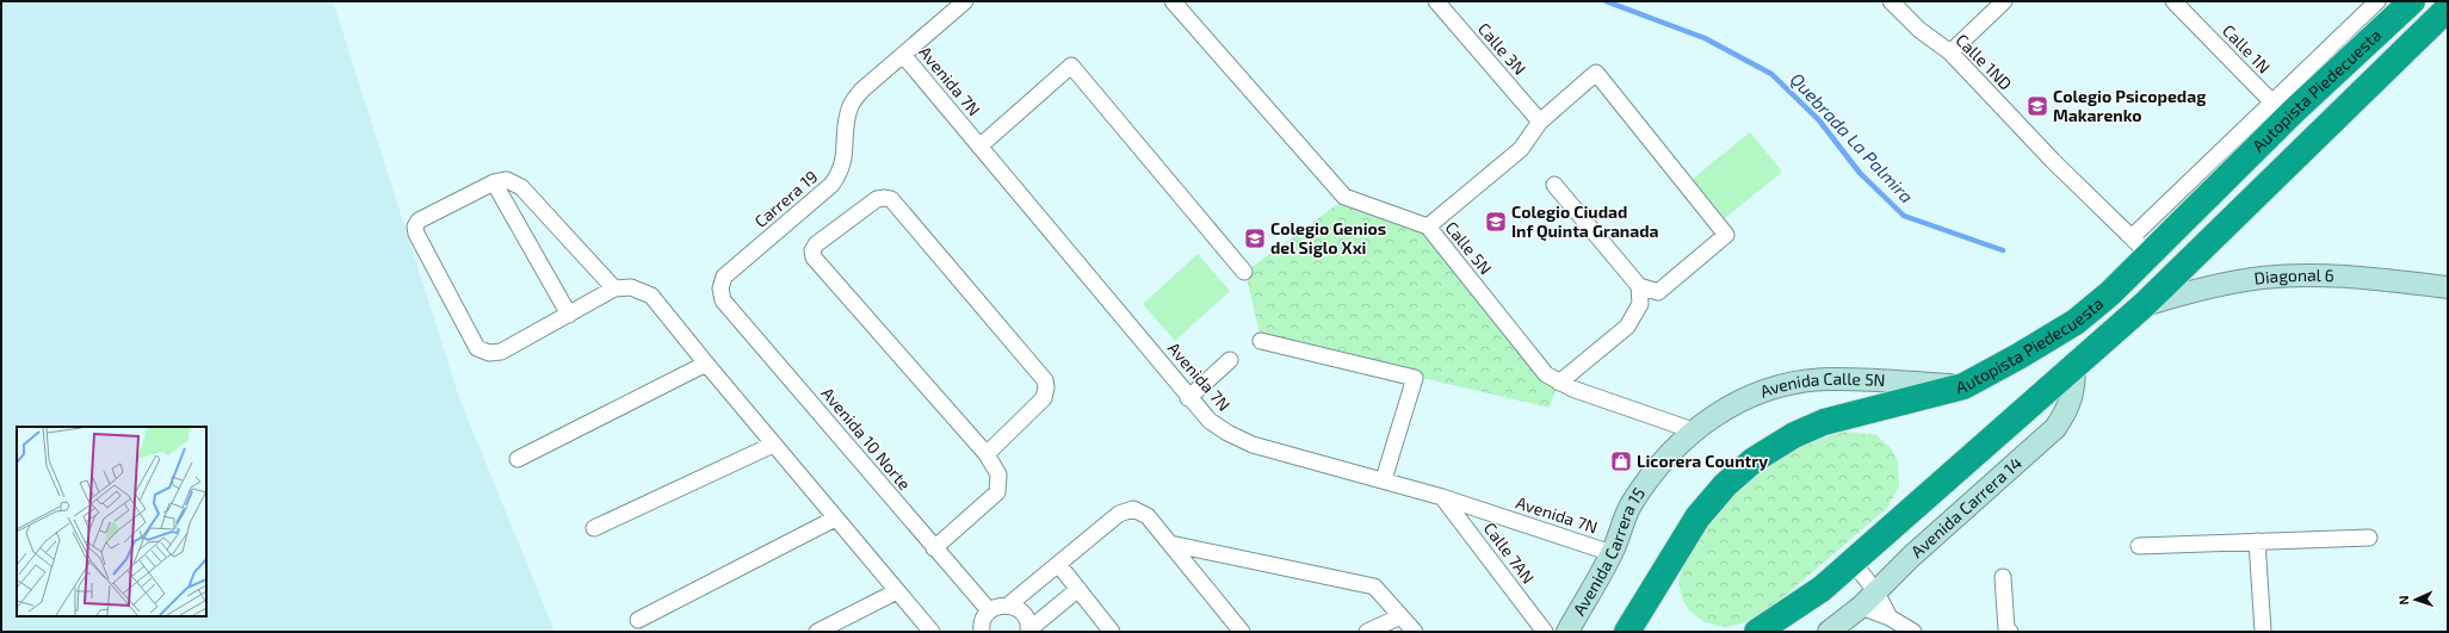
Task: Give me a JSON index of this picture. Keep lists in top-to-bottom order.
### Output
{
  "streets": {
    "highway": ["Autopista Piedecuesta"],
    "street": [
      "Calle 3N",
      "Calle 1N",
      "Calle 1ND",
      "Avenida 7N",
      "Carrera 19",
      "Calle 5N",
      "Diagonal 6",
      "Avenida Calle 5N",
      "Avenida 10 Norte",
      "Avenida Carrera 14",
      "Avenida Carrera 15",
      "Calle 7AN"
    ]
  },
  "crossings": [
    ["Calle 1ND", "Autopista Piedecuesta"],
    ["Avenida 7N", "Carrera 19"],
    ["Avenida 7N", "Avenida Carrera 15"],
    ["Avenida 7N", "Calle 7AN"],
    ["Autopista Piedecuesta", "Diagonal 6"],
    ["Autopista Piedecuesta", "Avenida Calle 5N"],
    ["Autopista Piedecuesta", "Avenida Carrera 14"],
    ["Carrera 19", "Avenida 10 Norte"],
    ["Calle 5N", "Avenida Calle 5N"],
    ["Calle 5N", "Avenida Carrera 15"],
    ["Avenida Calle 5N", "Avenida Carrera 15"]
  ],
  "water": ["Quebrada La Palmira"],
  "places": {
    "school or university": ["Colegio Psicopedag Makarenko", "Colegio Ciudad Inf Quinta Granada", "Colegio Genios del Siglo Xxi"],
    "shop": ["Licorera Country"]
  },
  "north": "left"
}
